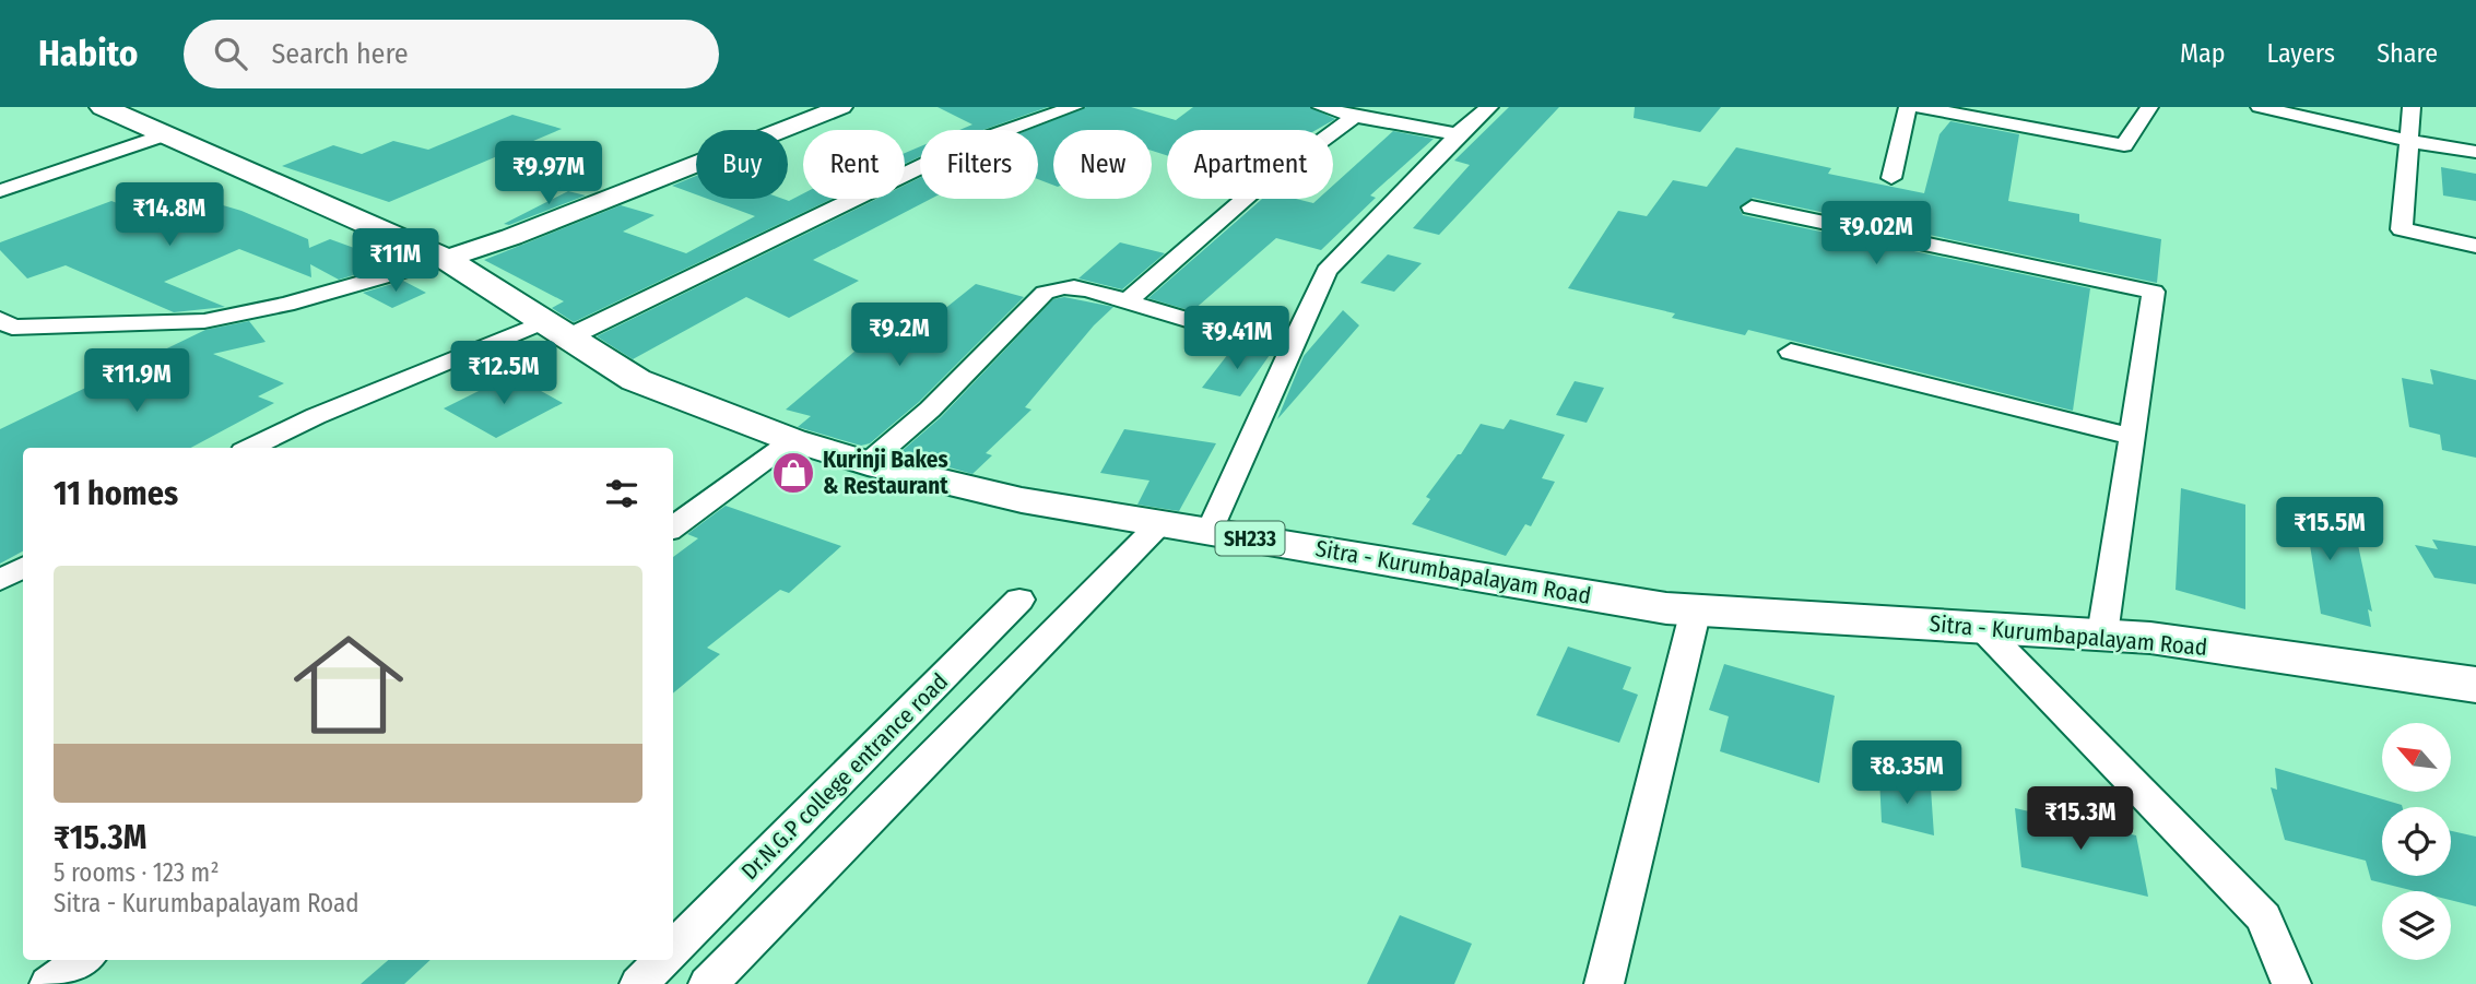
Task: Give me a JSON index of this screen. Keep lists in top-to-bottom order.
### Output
{
  "streets": {
    "main road": ["SH233", "Sitra - Kurumbapalayam Road"],
    "street": ["Dr.N.G.P college entrance road"]
  },
  "places": {
    "shop": ["Kurinji Bakes & Restaurant"]
  },
  "north": "top left",
  "page": {
    "header": "Habito",
    "search": "Search here",
    "nav": ["Map", "Layers", "Share"],
    "chip": [
      "Buy",
      "Rent",
      "Filters",
      "New",
      "Apartment"
    ],
    "price": [
      "₹9.97M",
      "₹14.8M",
      "₹9.02M",
      "₹11M",
      "₹9.2M",
      "₹9.41M",
      "₹12.5M",
      "₹11.9M",
      "₹15.5M",
      "₹8.35M",
      "₹15.3M"
    ],
    "heading": "11 homes",
    "list": [
      {
        "name": "₹15.3M",
        "note": "5 rooms · 123 m² · Sitra - Kurumbapalayam Road"
      }
    ]
  }
}
